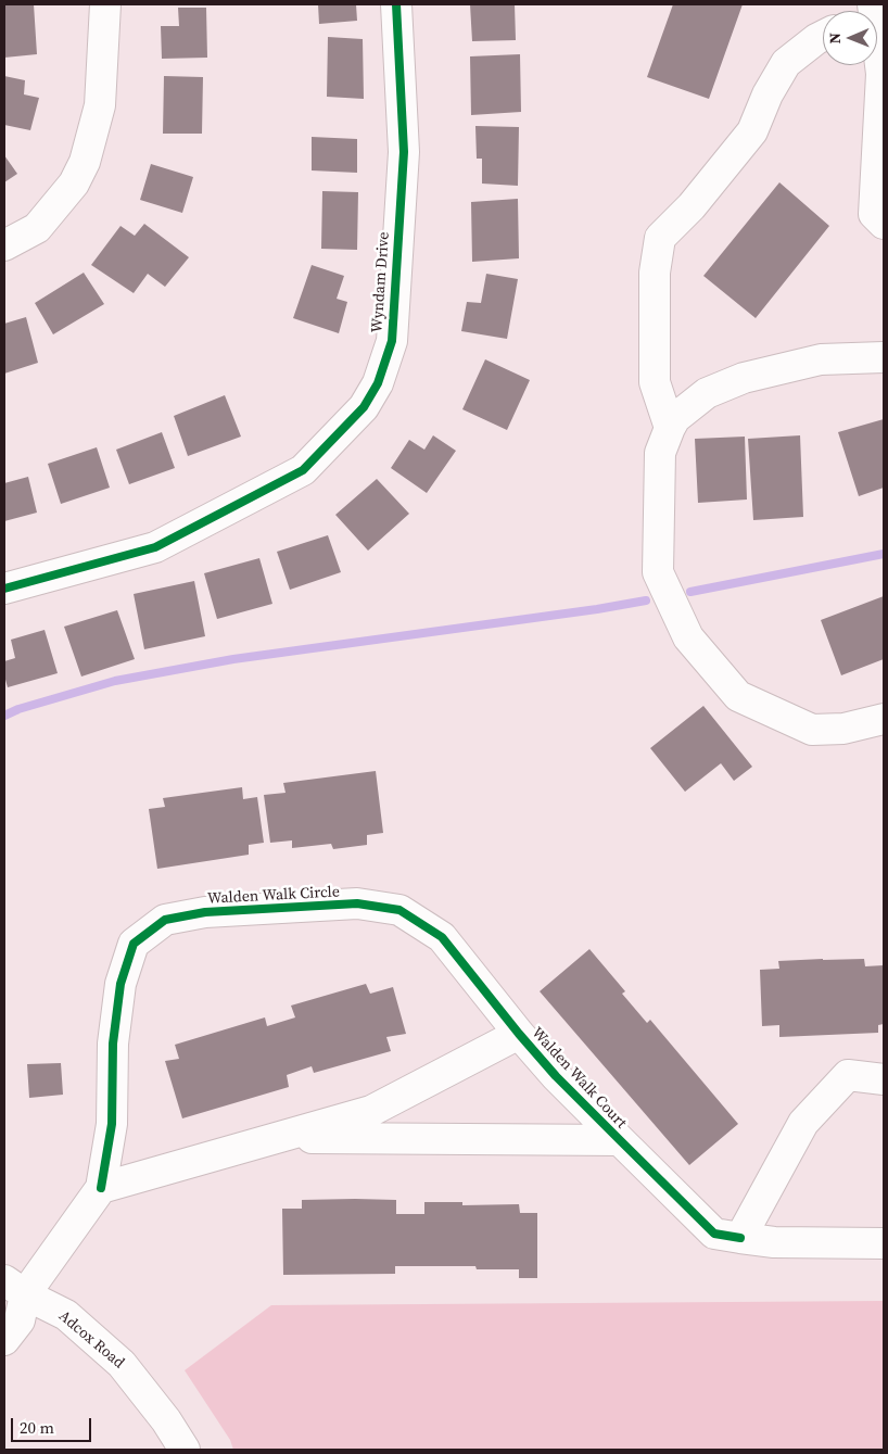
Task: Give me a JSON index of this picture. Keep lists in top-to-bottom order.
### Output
{
  "streets": {
    "street": [
      "Wyndam Drive",
      "Walden Walk Circle",
      "Walden Walk Court",
      "Adcox Road"
    ]
  },
  "crossings": [
    ["Walden Walk Circle", "Walden Walk Court"]
  ],
  "scale_bar": "20 m",
  "north": "left"
}
